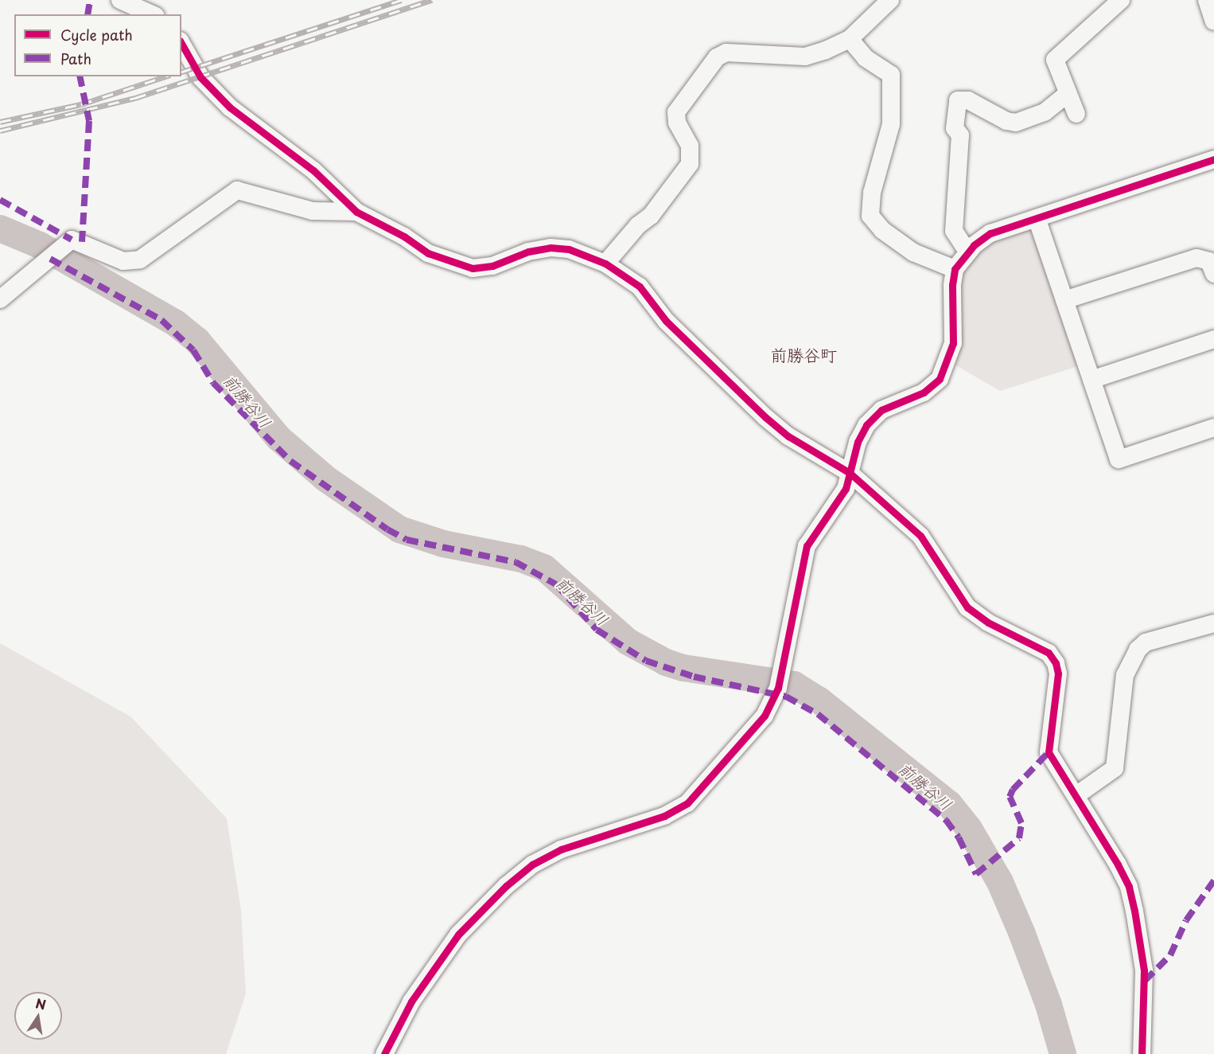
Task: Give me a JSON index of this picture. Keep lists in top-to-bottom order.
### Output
{
  "districts": ["前勝谷町"],
  "water": ["前勝谷川"],
  "legend": ["Cycle path", "Path"],
  "north": "top"
}
